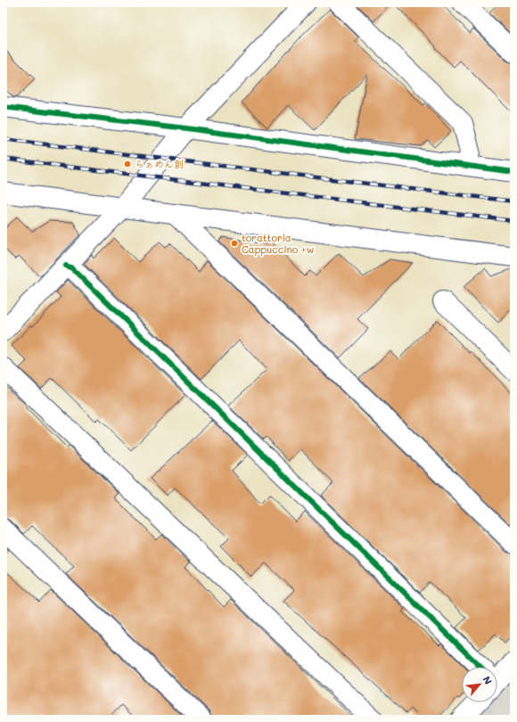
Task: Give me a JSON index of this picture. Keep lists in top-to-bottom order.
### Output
{
  "places": ["らぁめん創", "torattoria Cappuccino +w"],
  "north": "top right"
}
